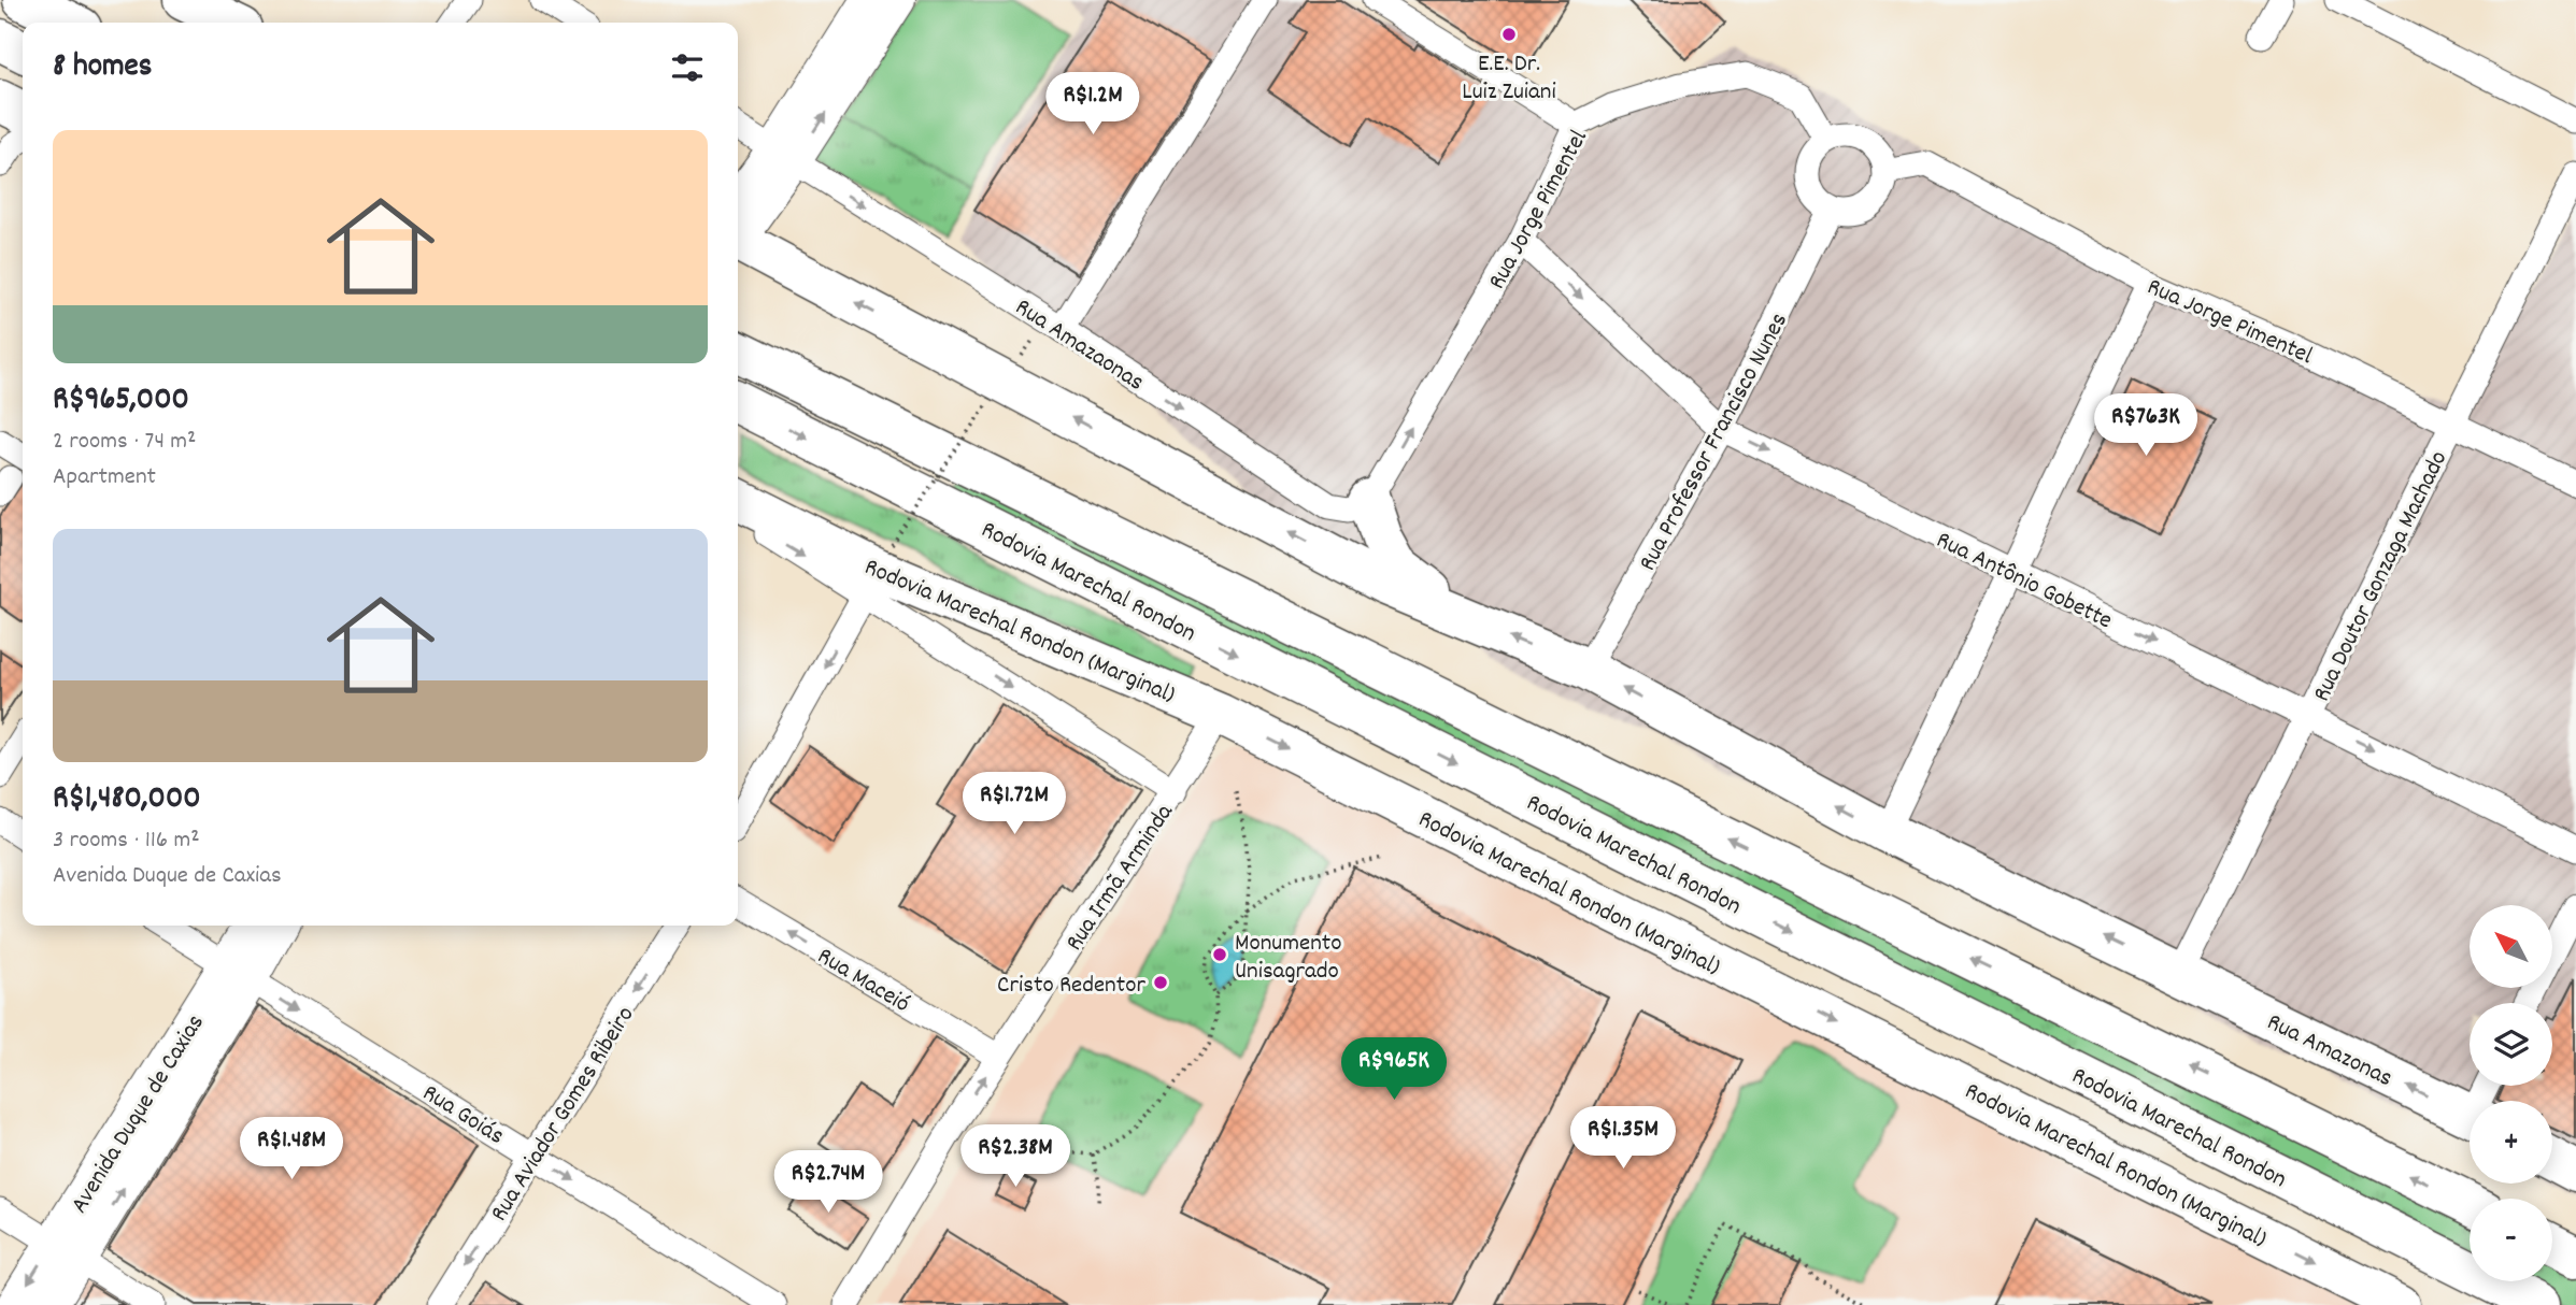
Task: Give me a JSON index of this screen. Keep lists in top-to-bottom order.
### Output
{
  "streets": {
    "highway": ["Rodovia Marechal Rondon", "Rodovia Marechal Rondon (Marginal)", "Rua Amazonas"],
    "main road": ["Avenida Duque de Caxias"],
    "street": [
      "Rua Jorge Pimentel",
      "Rua Amazaonas",
      "Rua Professor Francisco Nunes",
      "Rua Doutor Gonzaga Machado",
      "Rua Antônio Gobette",
      "Rua Irmã Arminda",
      "Rua Maceió",
      "Rua Goiás",
      "Rua Aviador Gomes Ribeiro"
    ]
  },
  "crossings": [
    ["Rua Jorge Pimentel", "Rua Amazaonas"],
    ["Rua Jorge Pimentel", "Rua Professor Francisco Nunes"],
    ["Rua Jorge Pimentel", "Rua Doutor Gonzaga Machado"],
    ["Rua Jorge Pimentel", "Rua Antônio Gobette"],
    ["Rua Professor Francisco Nunes", "Rua Antônio Gobette"],
    ["Rua Doutor Gonzaga Machado", "Rua Antônio Gobette"],
    ["Rua Doutor Gonzaga Machado", "Rua Amazonas"],
    ["Rodovia Marechal Rondon (Marginal)", "Rua Irmã Arminda"],
    ["Rua Irmã Arminda", "Rua Maceió"],
    ["Avenida Duque de Caxias", "Rua Goiás"],
    ["Rua Goiás", "Rua Aviador Gomes Ribeiro"]
  ],
  "one_way": [
    "Rua Amazaonas",
    "Rua Antônio Gobette",
    "Rua Irmã Arminda",
    "Rua Maceió",
    "Rua Amazonas",
    "Rua Goiás",
    "Rua Aviador Gomes Ribeiro"
  ],
  "places": ["E.E. Dr. Luiz Zuiani", "Monumento Unisagrado", "Cristo Redentor"],
  "north": "top left",
  "page": {
    "heading": "8 homes",
    "price": [
      "R$1.2M",
      "R$763K",
      "R$1.72M",
      "R$965K",
      "R$1.35M",
      "R$1.48M",
      "R$2.38M",
      "R$2.74M"
    ],
    "list": [
      {
        "name": "R$965,000",
        "note": "2 rooms · 74 m² · Apartment"
      },
      {
        "name": "R$1,480,000",
        "note": "3 rooms · 116 m² · Avenida Duque de Caxias"
      }
    ],
    "map_buttons": ["+", "−"]
  }
}
